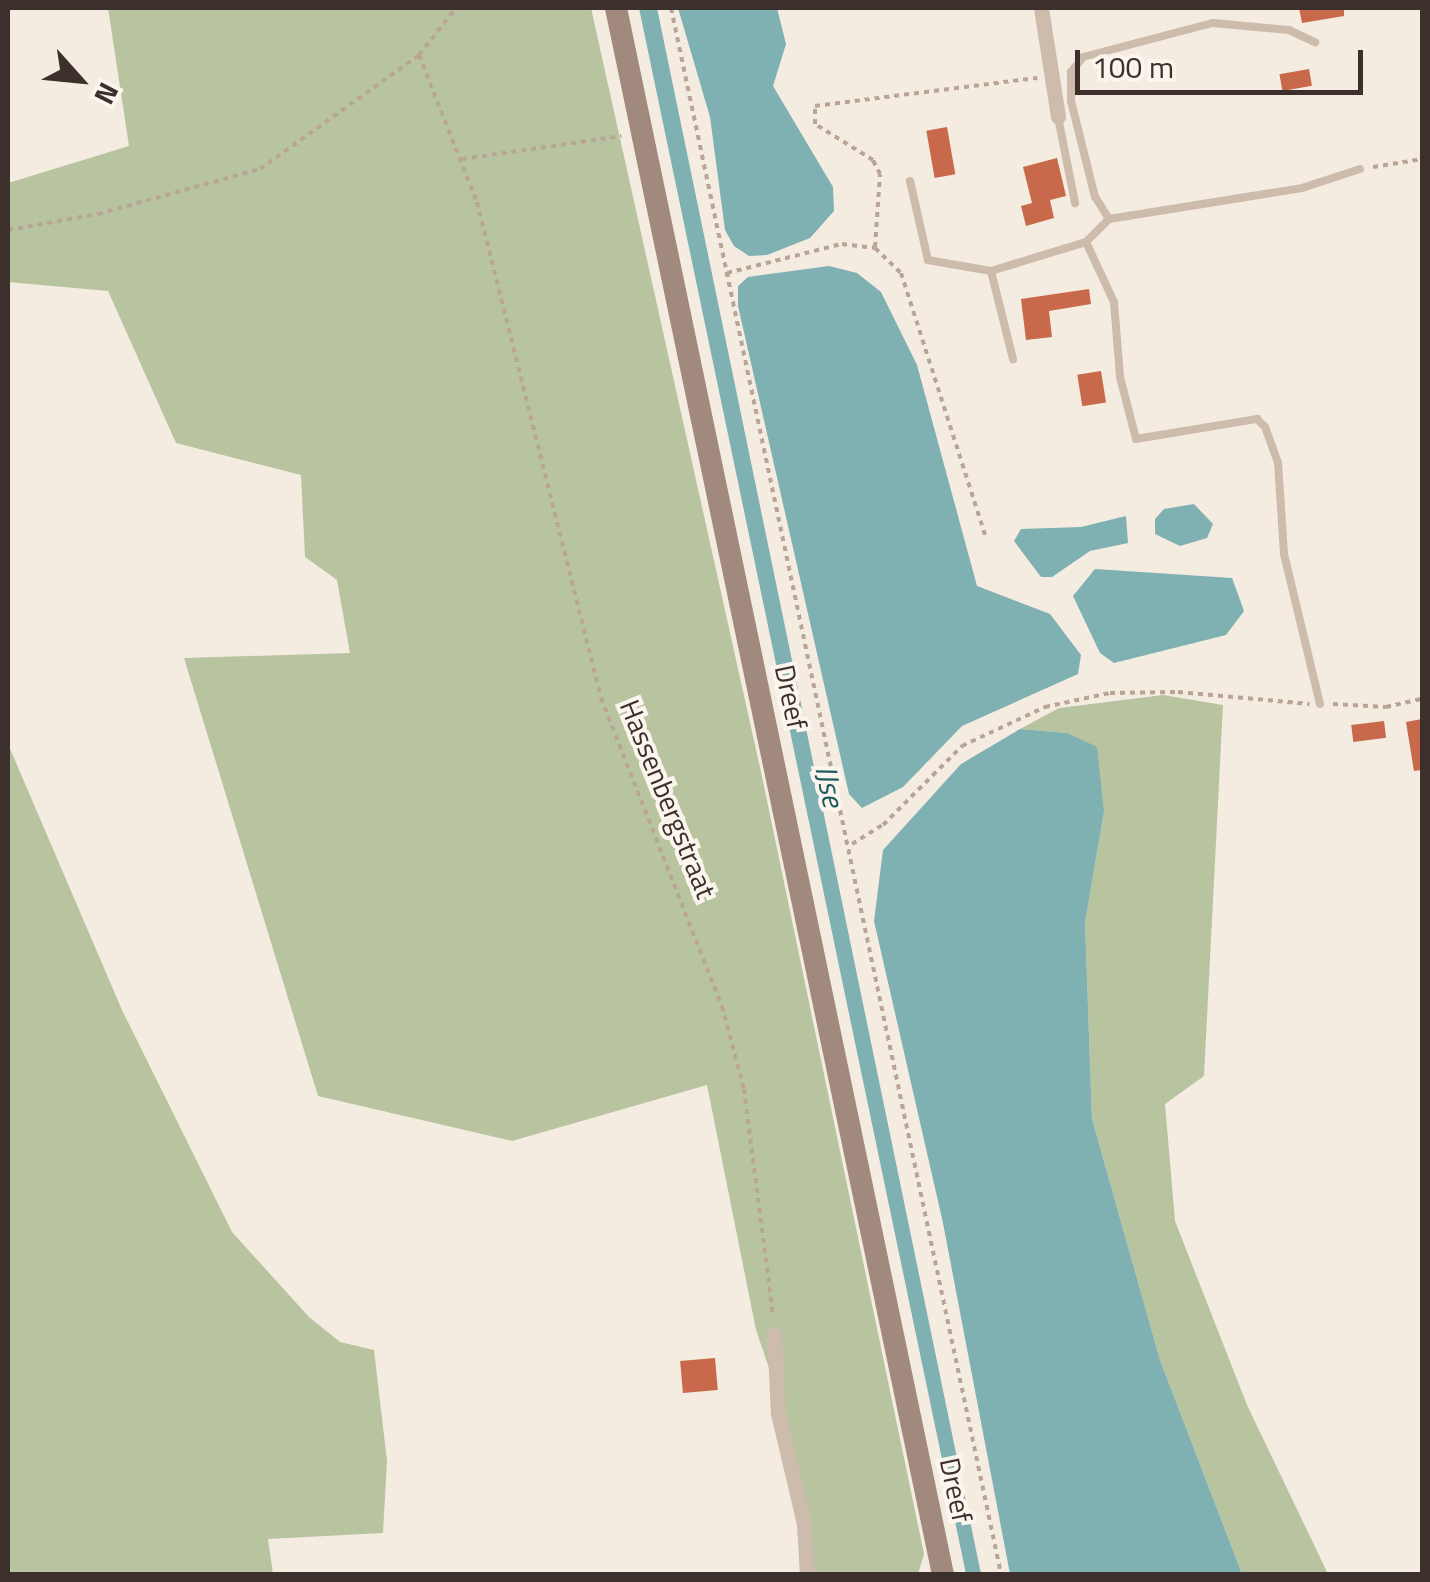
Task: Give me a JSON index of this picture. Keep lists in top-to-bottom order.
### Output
{
  "streets": {
    "main road": ["Dreef"],
    "path": ["Hassenbergstraat"]
  },
  "water": ["IJse"],
  "scale_bar": "100 m",
  "north": "bottom right"
}
